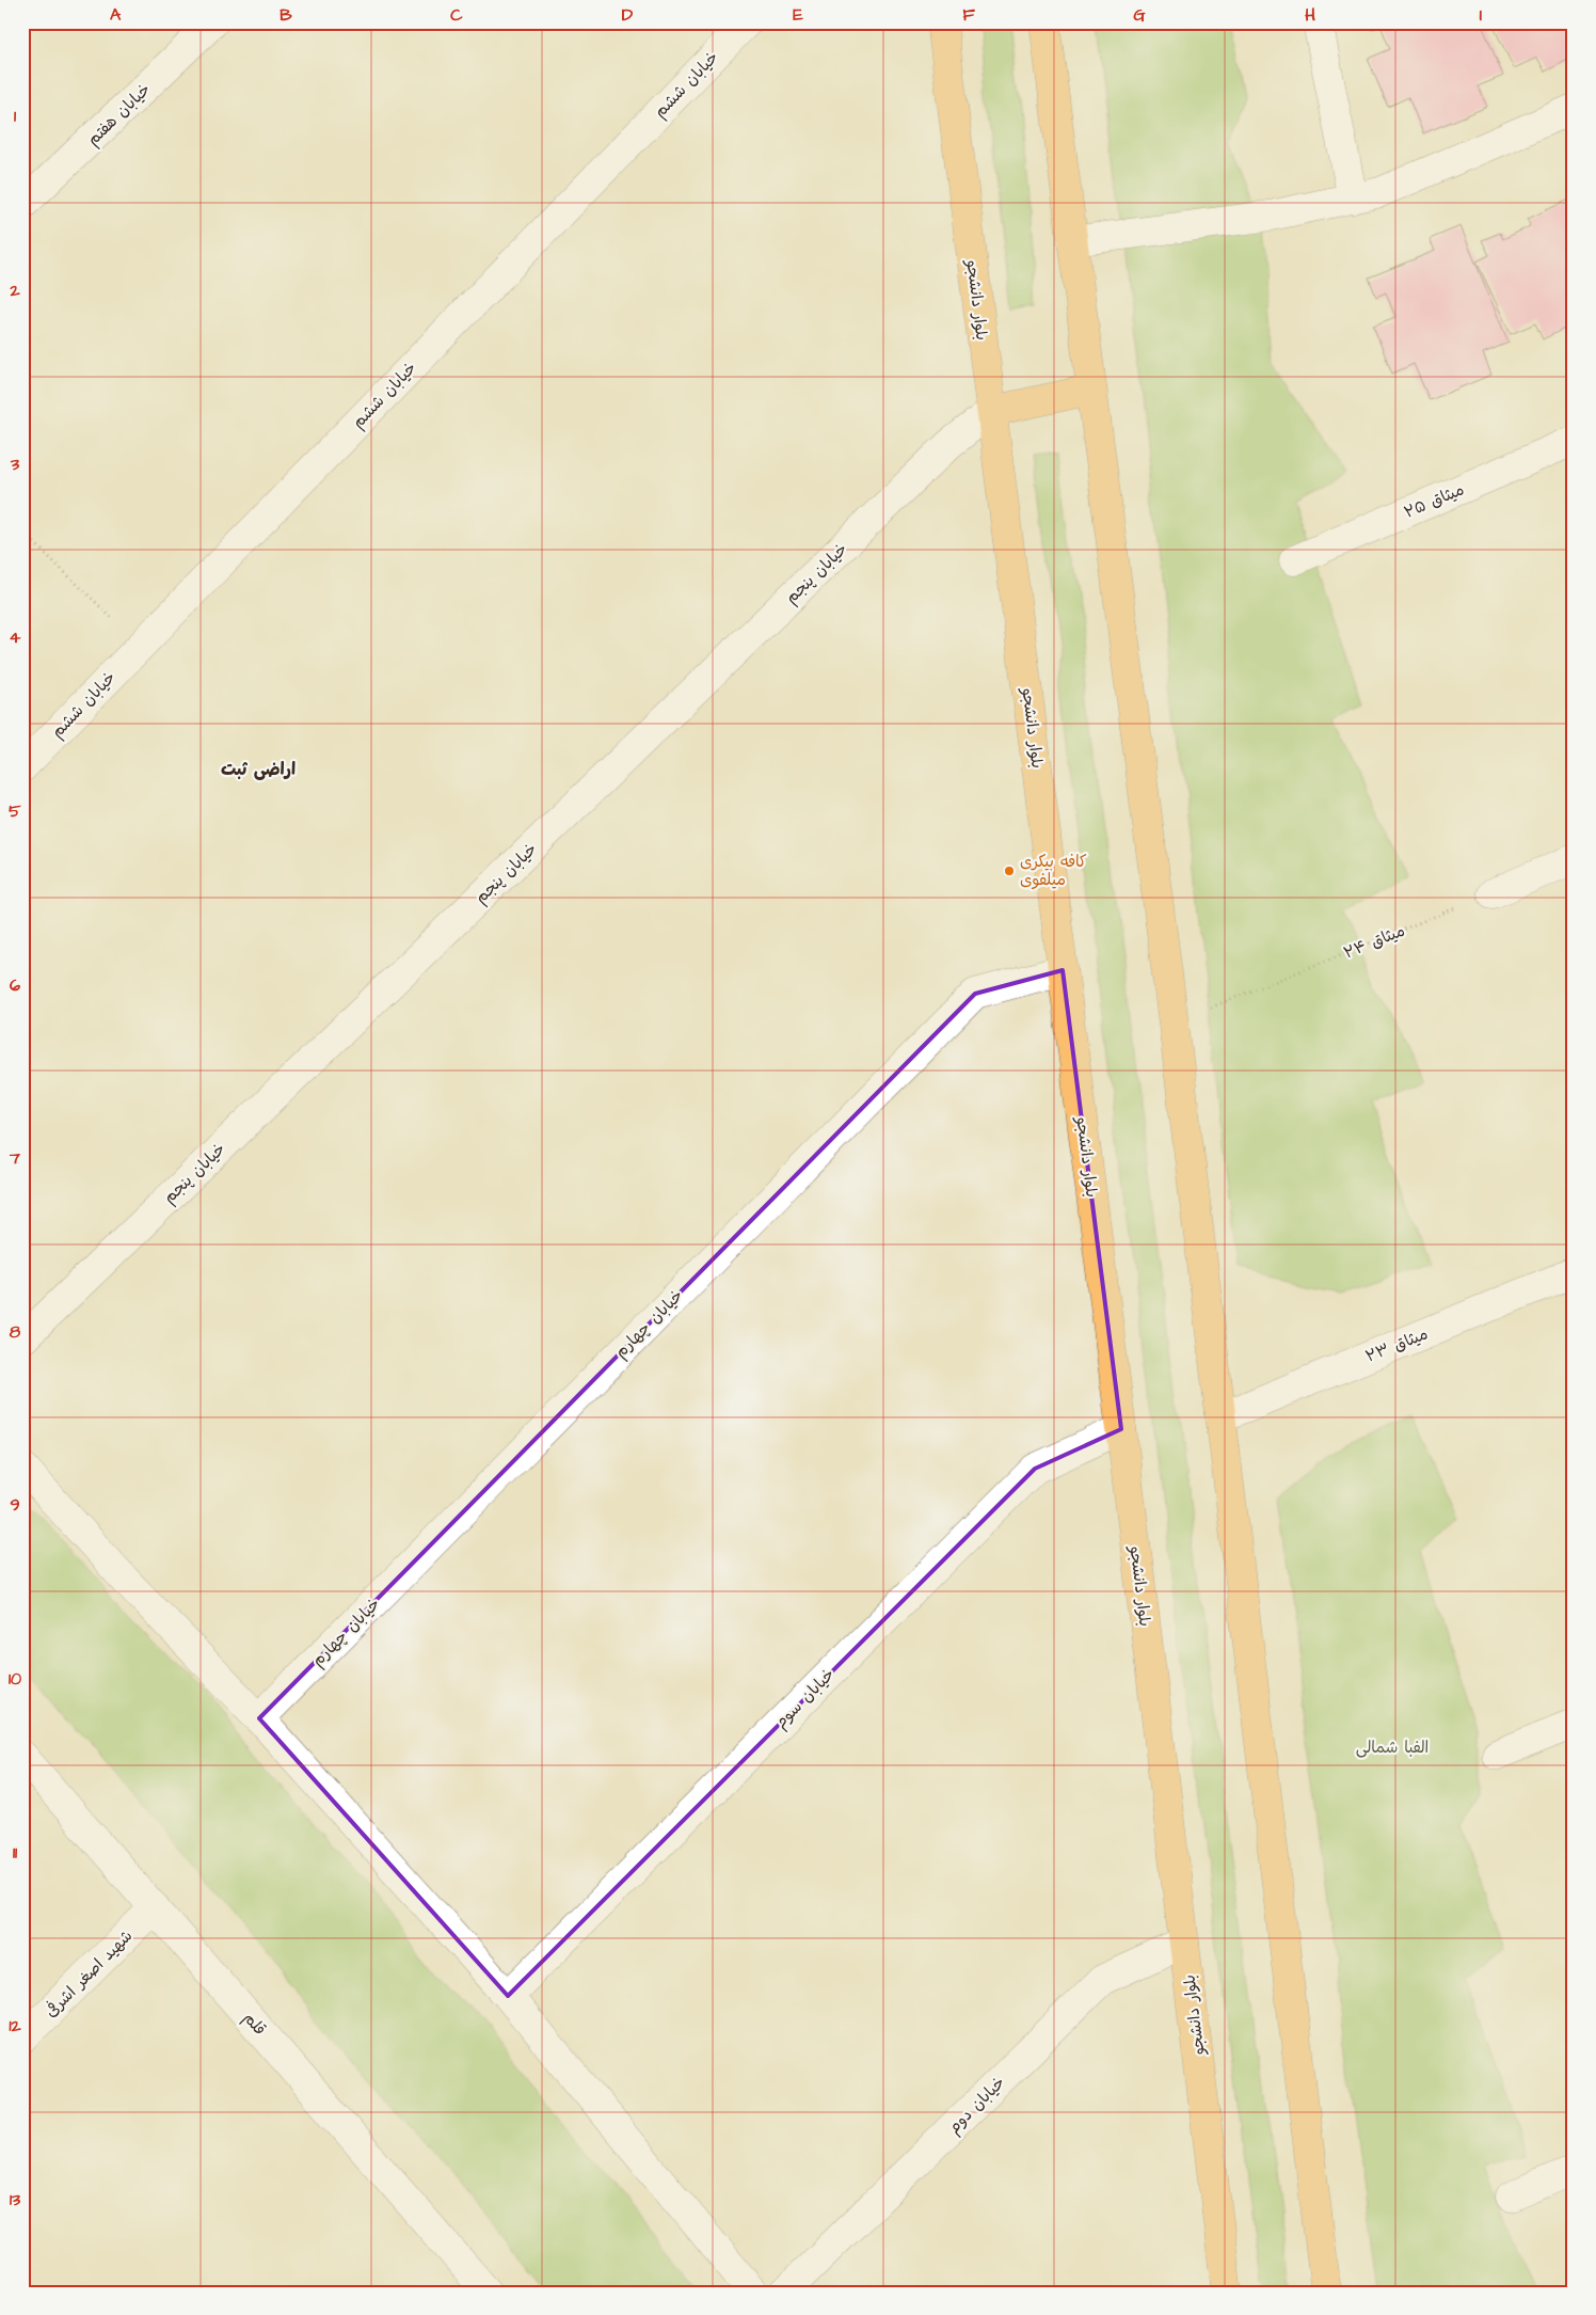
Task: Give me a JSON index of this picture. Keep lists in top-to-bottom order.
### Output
{
  "streets": {
    "main road": ["بلوار دانشجو"],
    "street": [
      "خیابان ششم",
      "خیابان هفتم",
      "میثاق ۲۵",
      "خیابان پنجم",
      "خیابان چهارم",
      "میثاق ۲۳",
      "خیابان سوم",
      "شهید اصغر اشرفی",
      "قلم",
      "خیابان دوم"
    ],
    "path": ["میثاق ۲۴"]
  },
  "crossings": [
    ["بلوار دانشجو", "خیابان پنجم"],
    ["بلوار دانشجو", "خیابان چهارم"],
    ["بلوار دانشجو", "خیابان سوم"],
    ["بلوار دانشجو", "خیابان دوم"],
    ["شهید اصغر اشرفی", "قلم"]
  ],
  "districts": ["اراضی ثبت"],
  "parks": ["الفبا شمالی"],
  "places": ["کافه بیکری میلفوی"],
  "grid": {
    "columns": [
      "A",
      "B",
      "C",
      "D",
      "E",
      "F",
      "G",
      "H",
      "I"
    ],
    "rows": [
      "1",
      "2",
      "3",
      "4",
      "5",
      "6",
      "7",
      "8",
      "9",
      "10",
      "11",
      "12",
      "13"
    ]
  }
}
